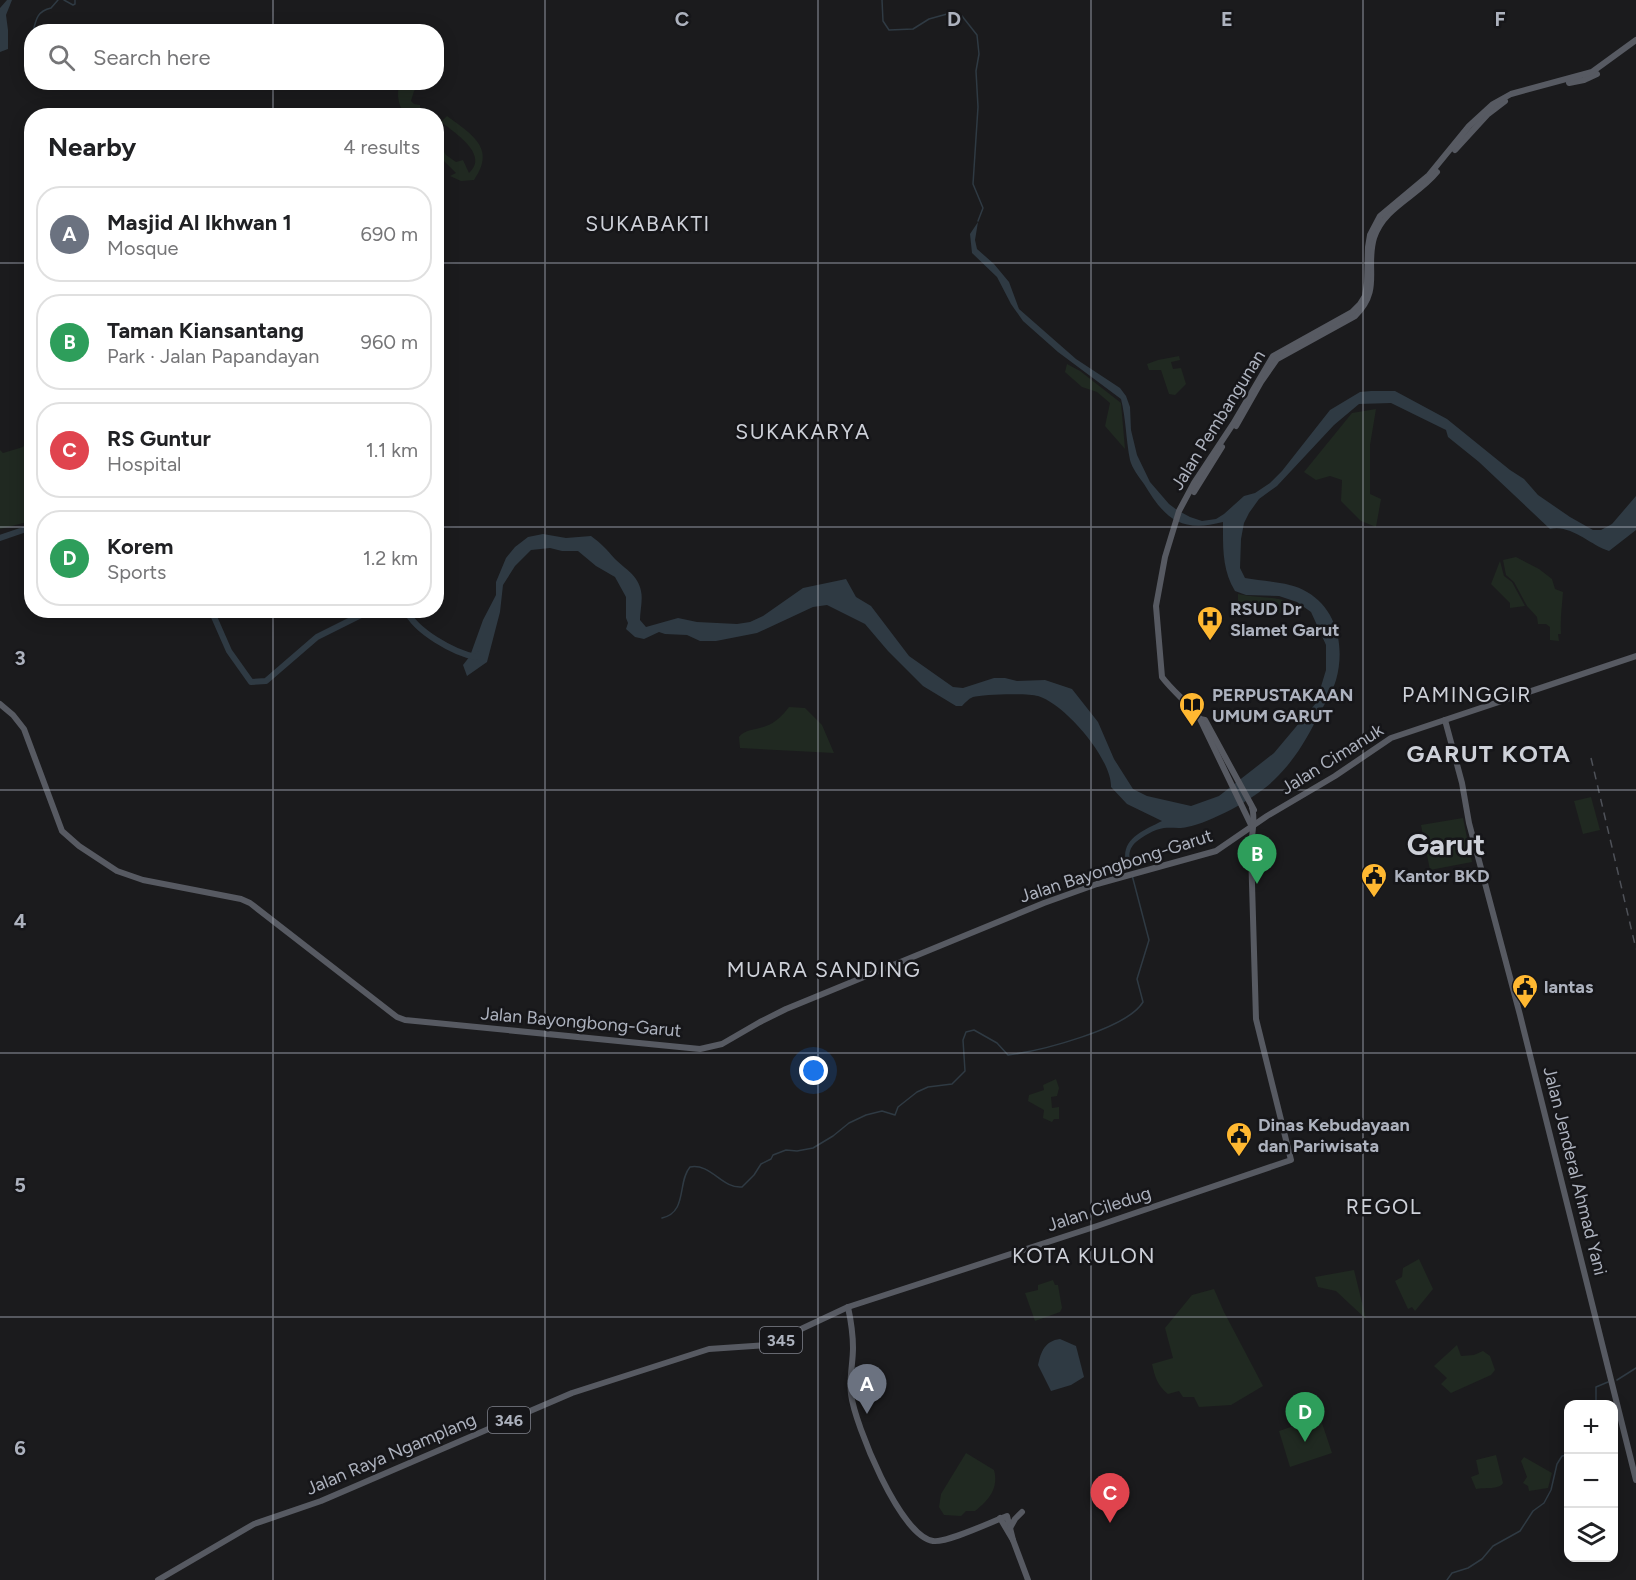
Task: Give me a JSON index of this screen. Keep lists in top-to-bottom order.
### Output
{
  "streets": {
    "main road": [
      "Jalan Pembangunan",
      "Jalan Cimanuk",
      "Jalan Bayongbong-Garut",
      "Jalan Jenderal Ahmad Yani",
      "Jalan Ciledug",
      "345",
      "346",
      "Jalan Raya Ngamplang"
    ]
  },
  "crossings": [
    ["Jalan Pembangunan", "Jalan Cimanuk"],
    ["Jalan Pembangunan", "Jalan Bayongbong-Garut"],
    ["Jalan Pembangunan", "Jalan Ciledug"],
    ["Jalan Cimanuk", "Jalan Bayongbong-Garut"],
    ["Jalan Cimanuk", "Jalan Jenderal Ahmad Yani"],
    ["Jalan Cimanuk", "Jalan Ciledug"],
    ["Jalan Bayongbong-Garut", "Jalan Ciledug"],
    ["Jalan Ciledug", "Jalan Raya Ngamplang"]
  ],
  "districts": [
    "SUKABAKTI",
    "SUKAKARYA",
    "PAMINGGIR",
    "GARUT KOTA",
    "Garut",
    "MUARA SANDING",
    "REGOL",
    "KOTA KULON"
  ],
  "places": {
    "hospital": ["RSUD Dr Slamet Garut"],
    "library": ["PERPUSTAKAAN UMUM GARUT"],
    "public building": ["Kantor BKD", "lantas", "Dinas Kebudayaan dan Pariwisata"]
  },
  "page": {
    "search": "Search here",
    "heading": ["Nearby", "4 results"],
    "list": [
      {
        "mark": "A",
        "name": "Masjid Al Ikhwan 1",
        "note": "Mosque",
        "value": "690 m"
      },
      {
        "mark": "B",
        "name": "Taman Kiansantang",
        "note": "Park · Jalan Papandayan",
        "value": "960 m"
      },
      {
        "mark": "C",
        "name": "RS Guntur",
        "note": "Hospital",
        "value": "1.1 km"
      },
      {
        "mark": "D",
        "name": "Korem",
        "note": "Sports",
        "value": "1.2 km"
      }
    ],
    "pins": [
      "B",
      "A",
      "D",
      "C"
    ],
    "map_buttons": ["+", "−"]
  },
  "grid": {
    "columns": [
      "C",
      "D",
      "E",
      "F"
    ],
    "rows": [
      "3",
      "4",
      "5",
      "6"
    ]
  }
}
